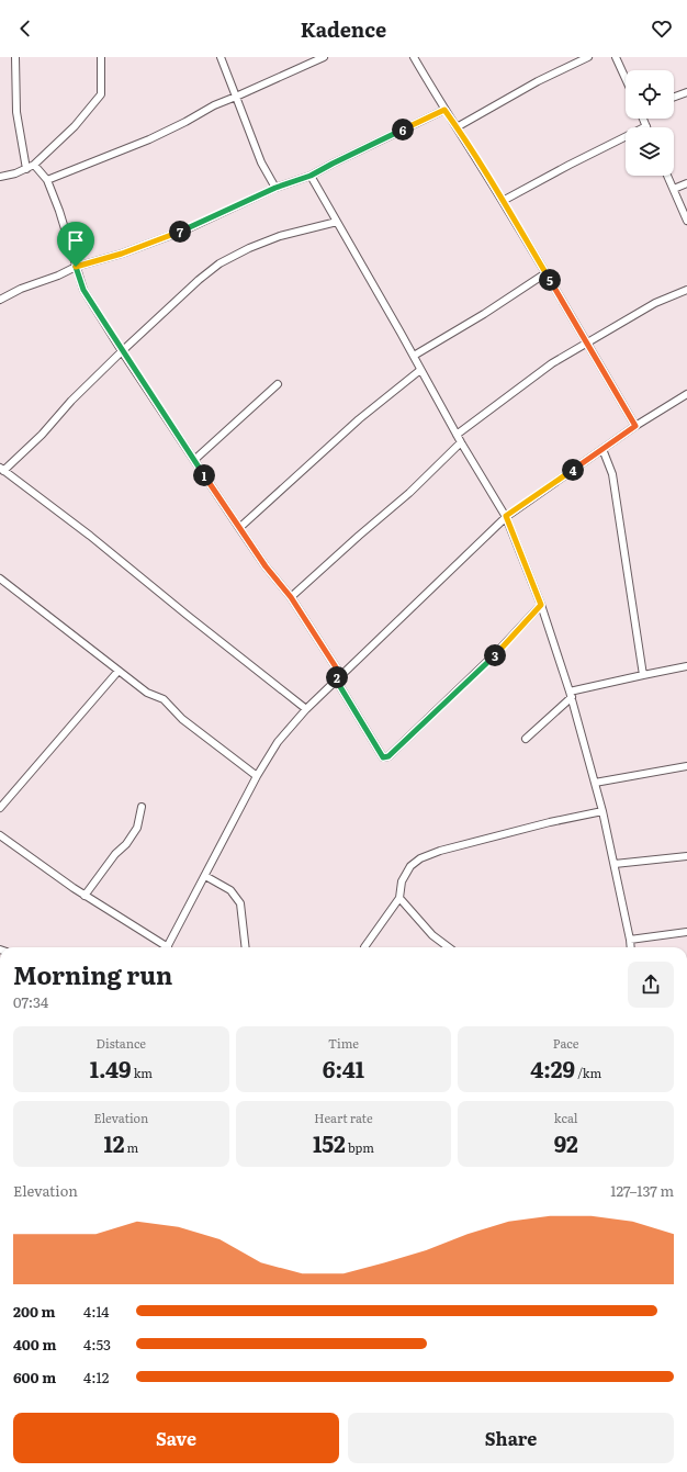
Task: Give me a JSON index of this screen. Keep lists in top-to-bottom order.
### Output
{
  "page": {
    "header": "Kadence",
    "pins": [
      "6",
      "7",
      "5",
      "4",
      "1",
      "3",
      "2"
    ],
    "heading": ["Morning run", "07:34"],
    "stats": [
      ["Distance", "1.49 km"],
      ["Time", "6:41"],
      ["Pace", "4:29 /km"],
      ["Elevation", "12 m"],
      ["Heart rate", "152 bpm"],
      ["kcal", "92"]
    ],
    "chart": ["Elevation", "127–137 m"],
    "list": [
      {
        "name": "200 m",
        "note": "4:14"
      },
      {
        "name": "400 m",
        "note": "4:53"
      },
      {
        "name": "600 m",
        "note": "4:12"
      }
    ],
    "buttons": ["Save", "Share"]
  }
}
